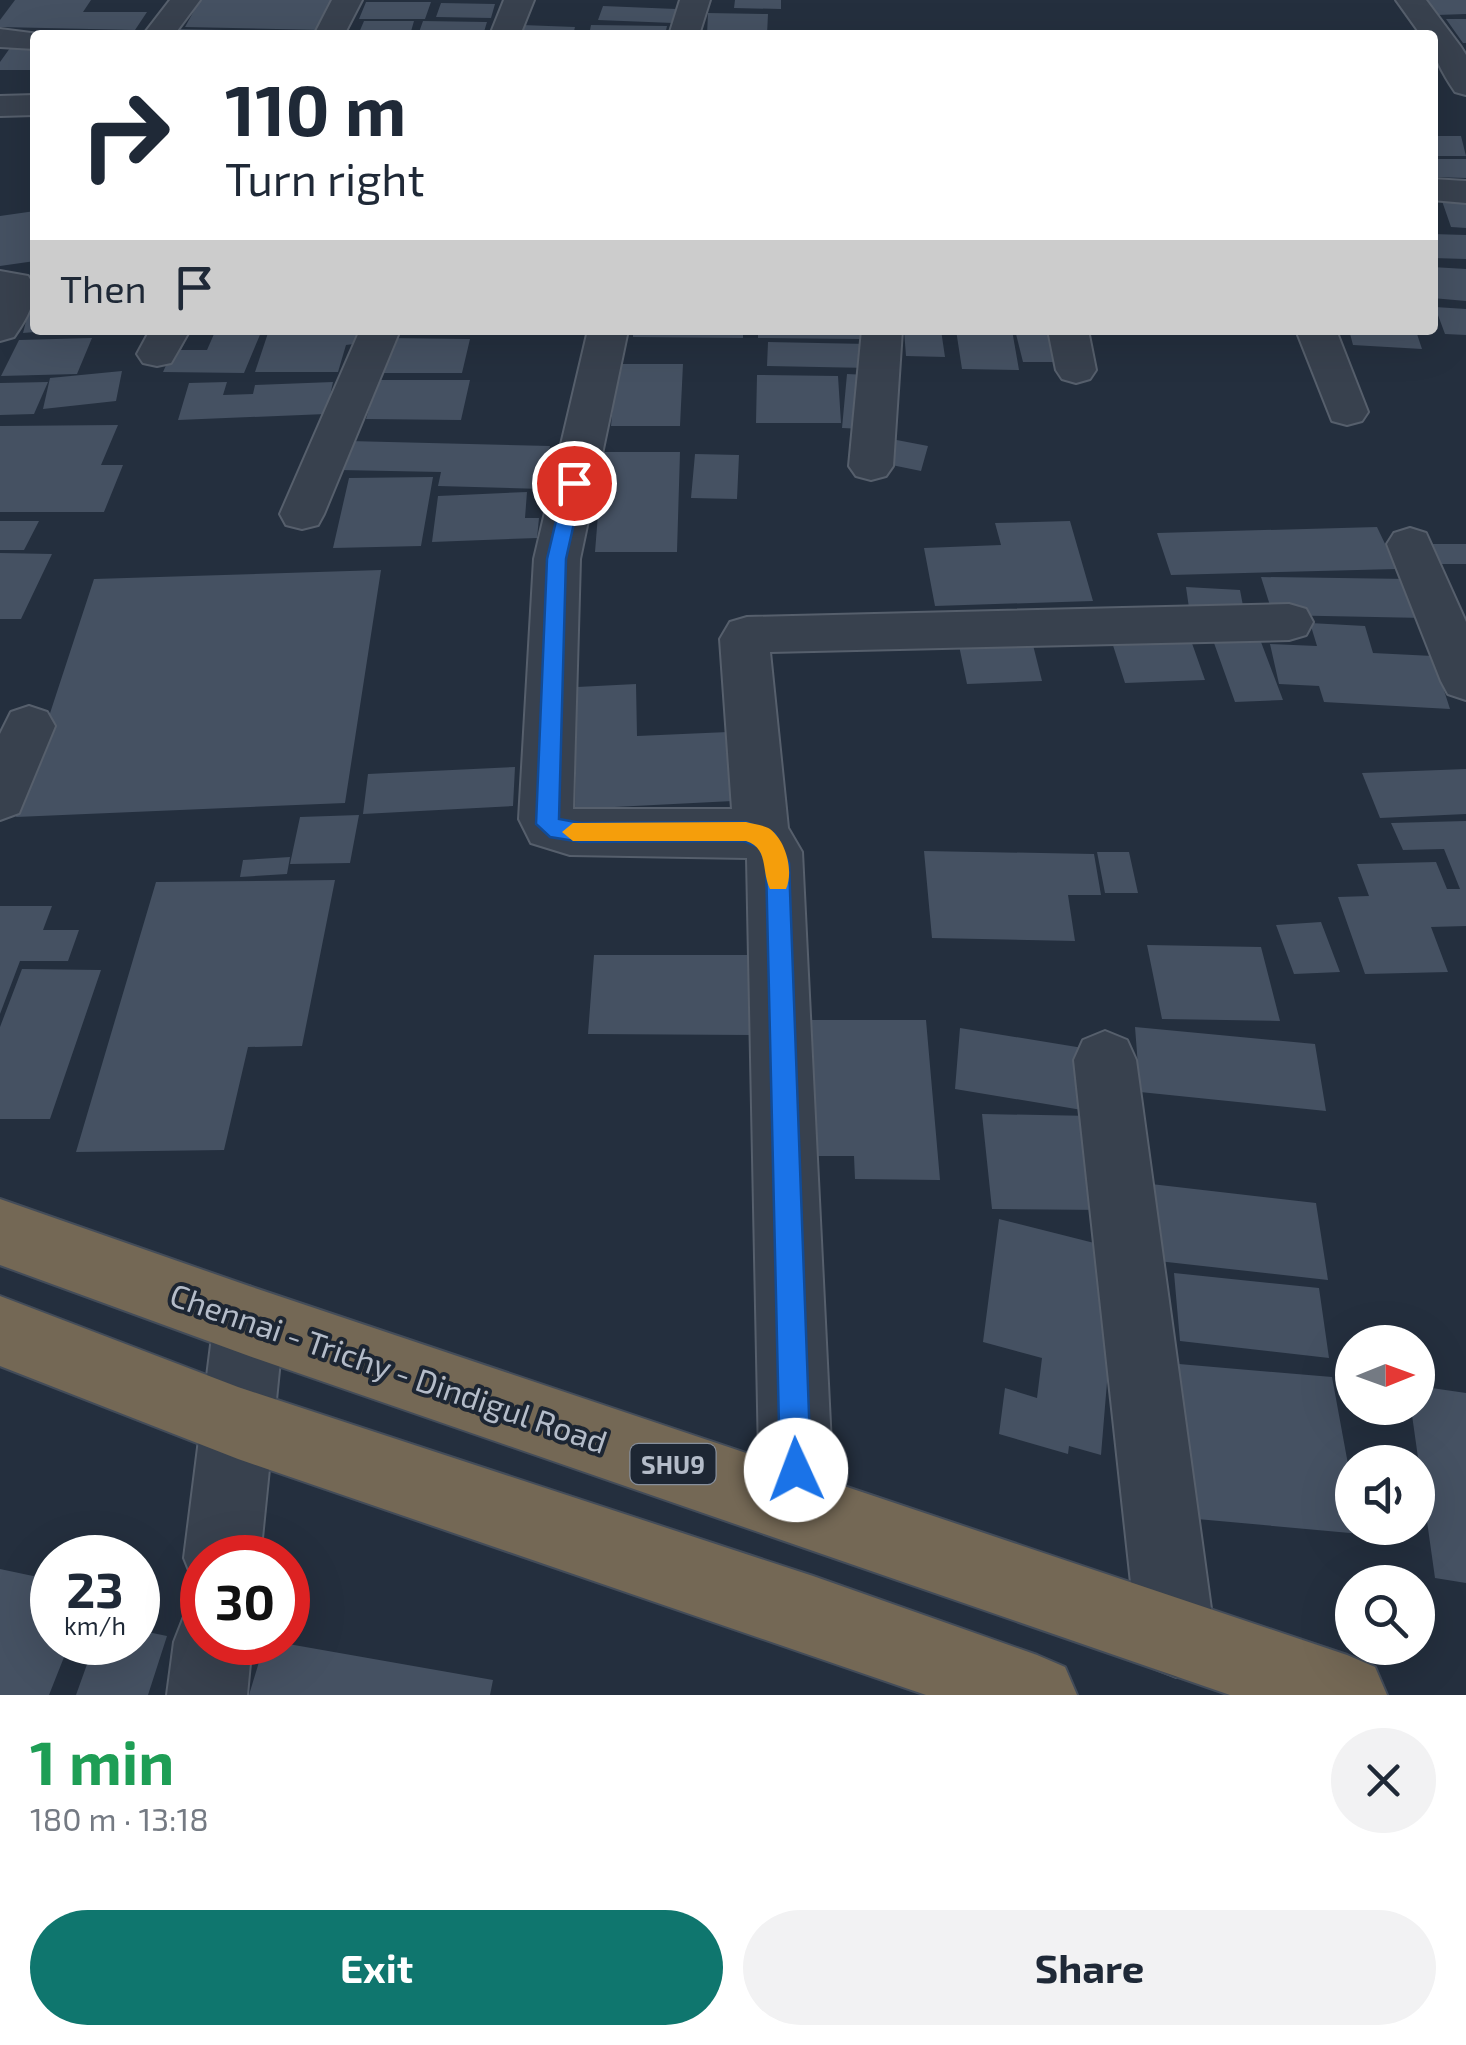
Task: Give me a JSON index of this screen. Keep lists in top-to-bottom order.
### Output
{
  "streets": {
    "highway": ["Chennai - Trichy - Dindigul Road", "SHU9"]
  },
  "north": "right",
  "page": {
    "turn": ["110 m", "Turn right"],
    "then": "Then",
    "speed": "23 km/h",
    "limit": "30",
    "heading": ["1 min", "180 m · 13:18"],
    "buttons": ["Exit", "Share"]
  }
}
